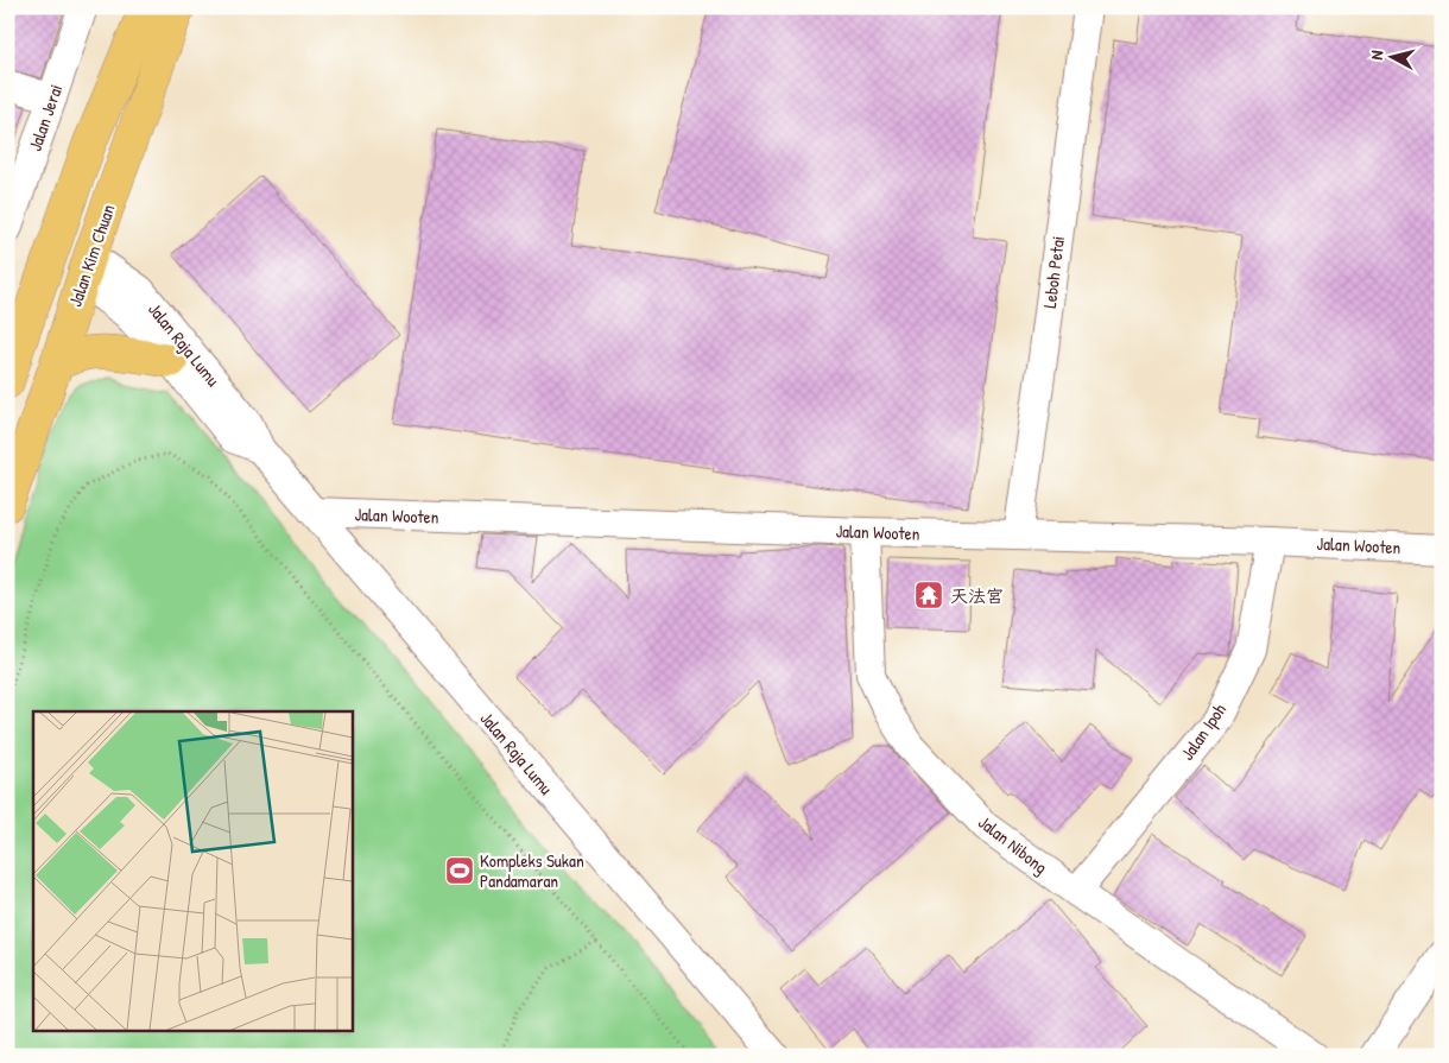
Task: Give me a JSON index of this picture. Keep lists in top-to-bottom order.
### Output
{
  "streets": {
    "main road": ["Jalan Kim Chuan"],
    "street": [
      "Jalan Jerai",
      "Leboh Petai",
      "Jalan Raja Lumu",
      "Jalan Wooten",
      "Jalan Ipoh",
      "Jalan Nibong"
    ]
  },
  "crossings": [
    ["Jalan Kim Chuan", "Jalan Raja Lumu"],
    ["Leboh Petai", "Jalan Wooten"],
    ["Jalan Raja Lumu", "Jalan Wooten"],
    ["Jalan Wooten", "Jalan Ipoh"],
    ["Jalan Wooten", "Jalan Nibong"],
    ["Jalan Ipoh", "Jalan Nibong"]
  ],
  "places": {
    "temple": ["天法宫"],
    "sports": ["Kompleks Sukan Pandamaran"]
  },
  "north": "left"
}
